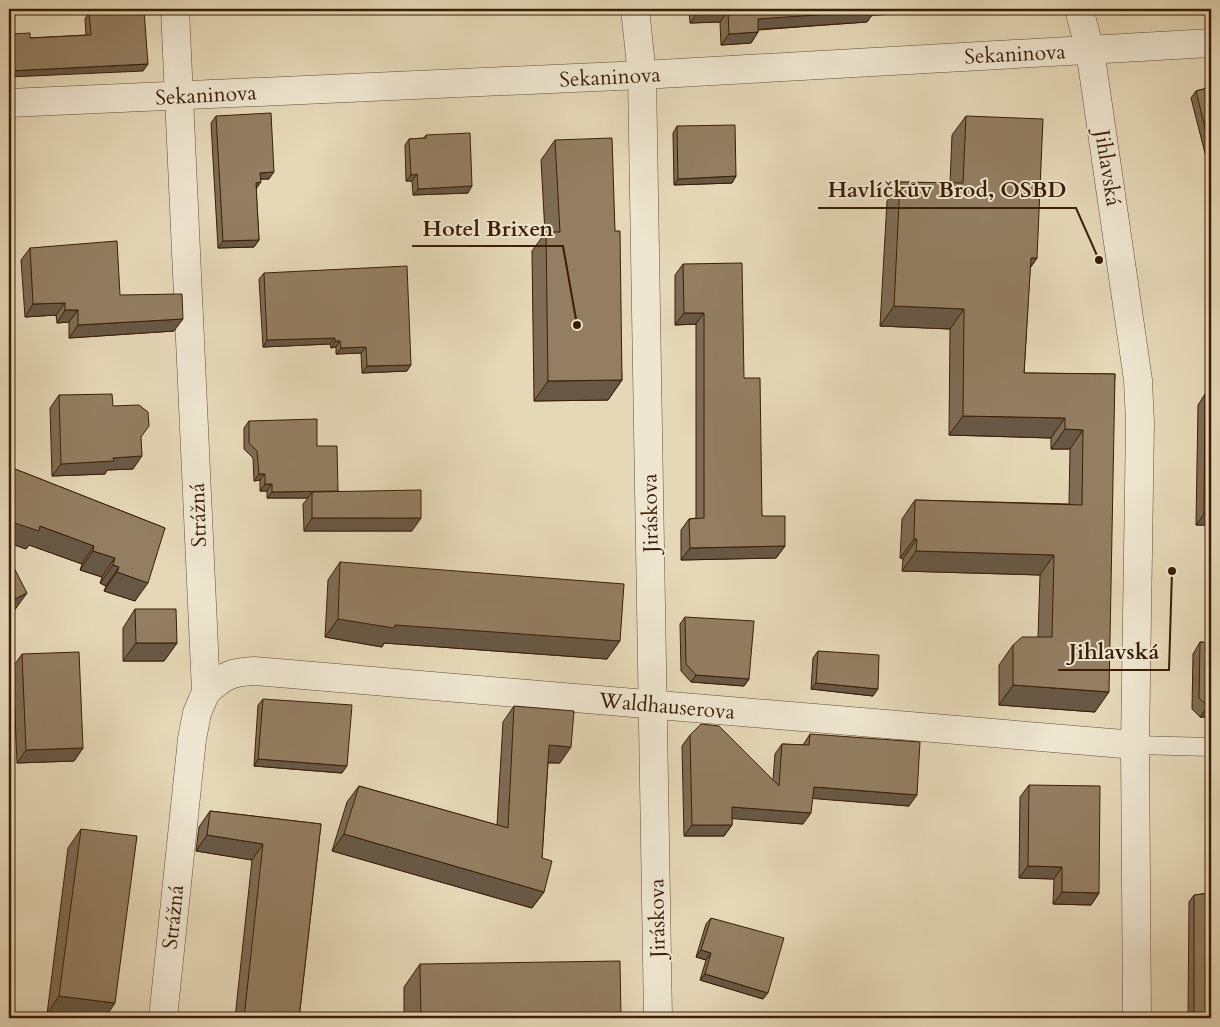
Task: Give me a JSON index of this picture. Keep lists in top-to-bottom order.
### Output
{
  "streets": {
    "street": [
      "Sekaninova",
      "Jihlavská",
      "Jiráskova",
      "Strážná",
      "Waldhauserova"
    ]
  },
  "crossings": [
    ["Sekaninova", "Jihlavská"],
    ["Sekaninova", "Jiráskova"],
    ["Sekaninova", "Strážná"],
    ["Jihlavská", "Waldhauserova"],
    ["Jiráskova", "Waldhauserova"],
    ["Strážná", "Waldhauserova"]
  ],
  "places": ["Havlíčkův Brod, OSBD", "Hotel Brixen", "Jihlavská"]
}
